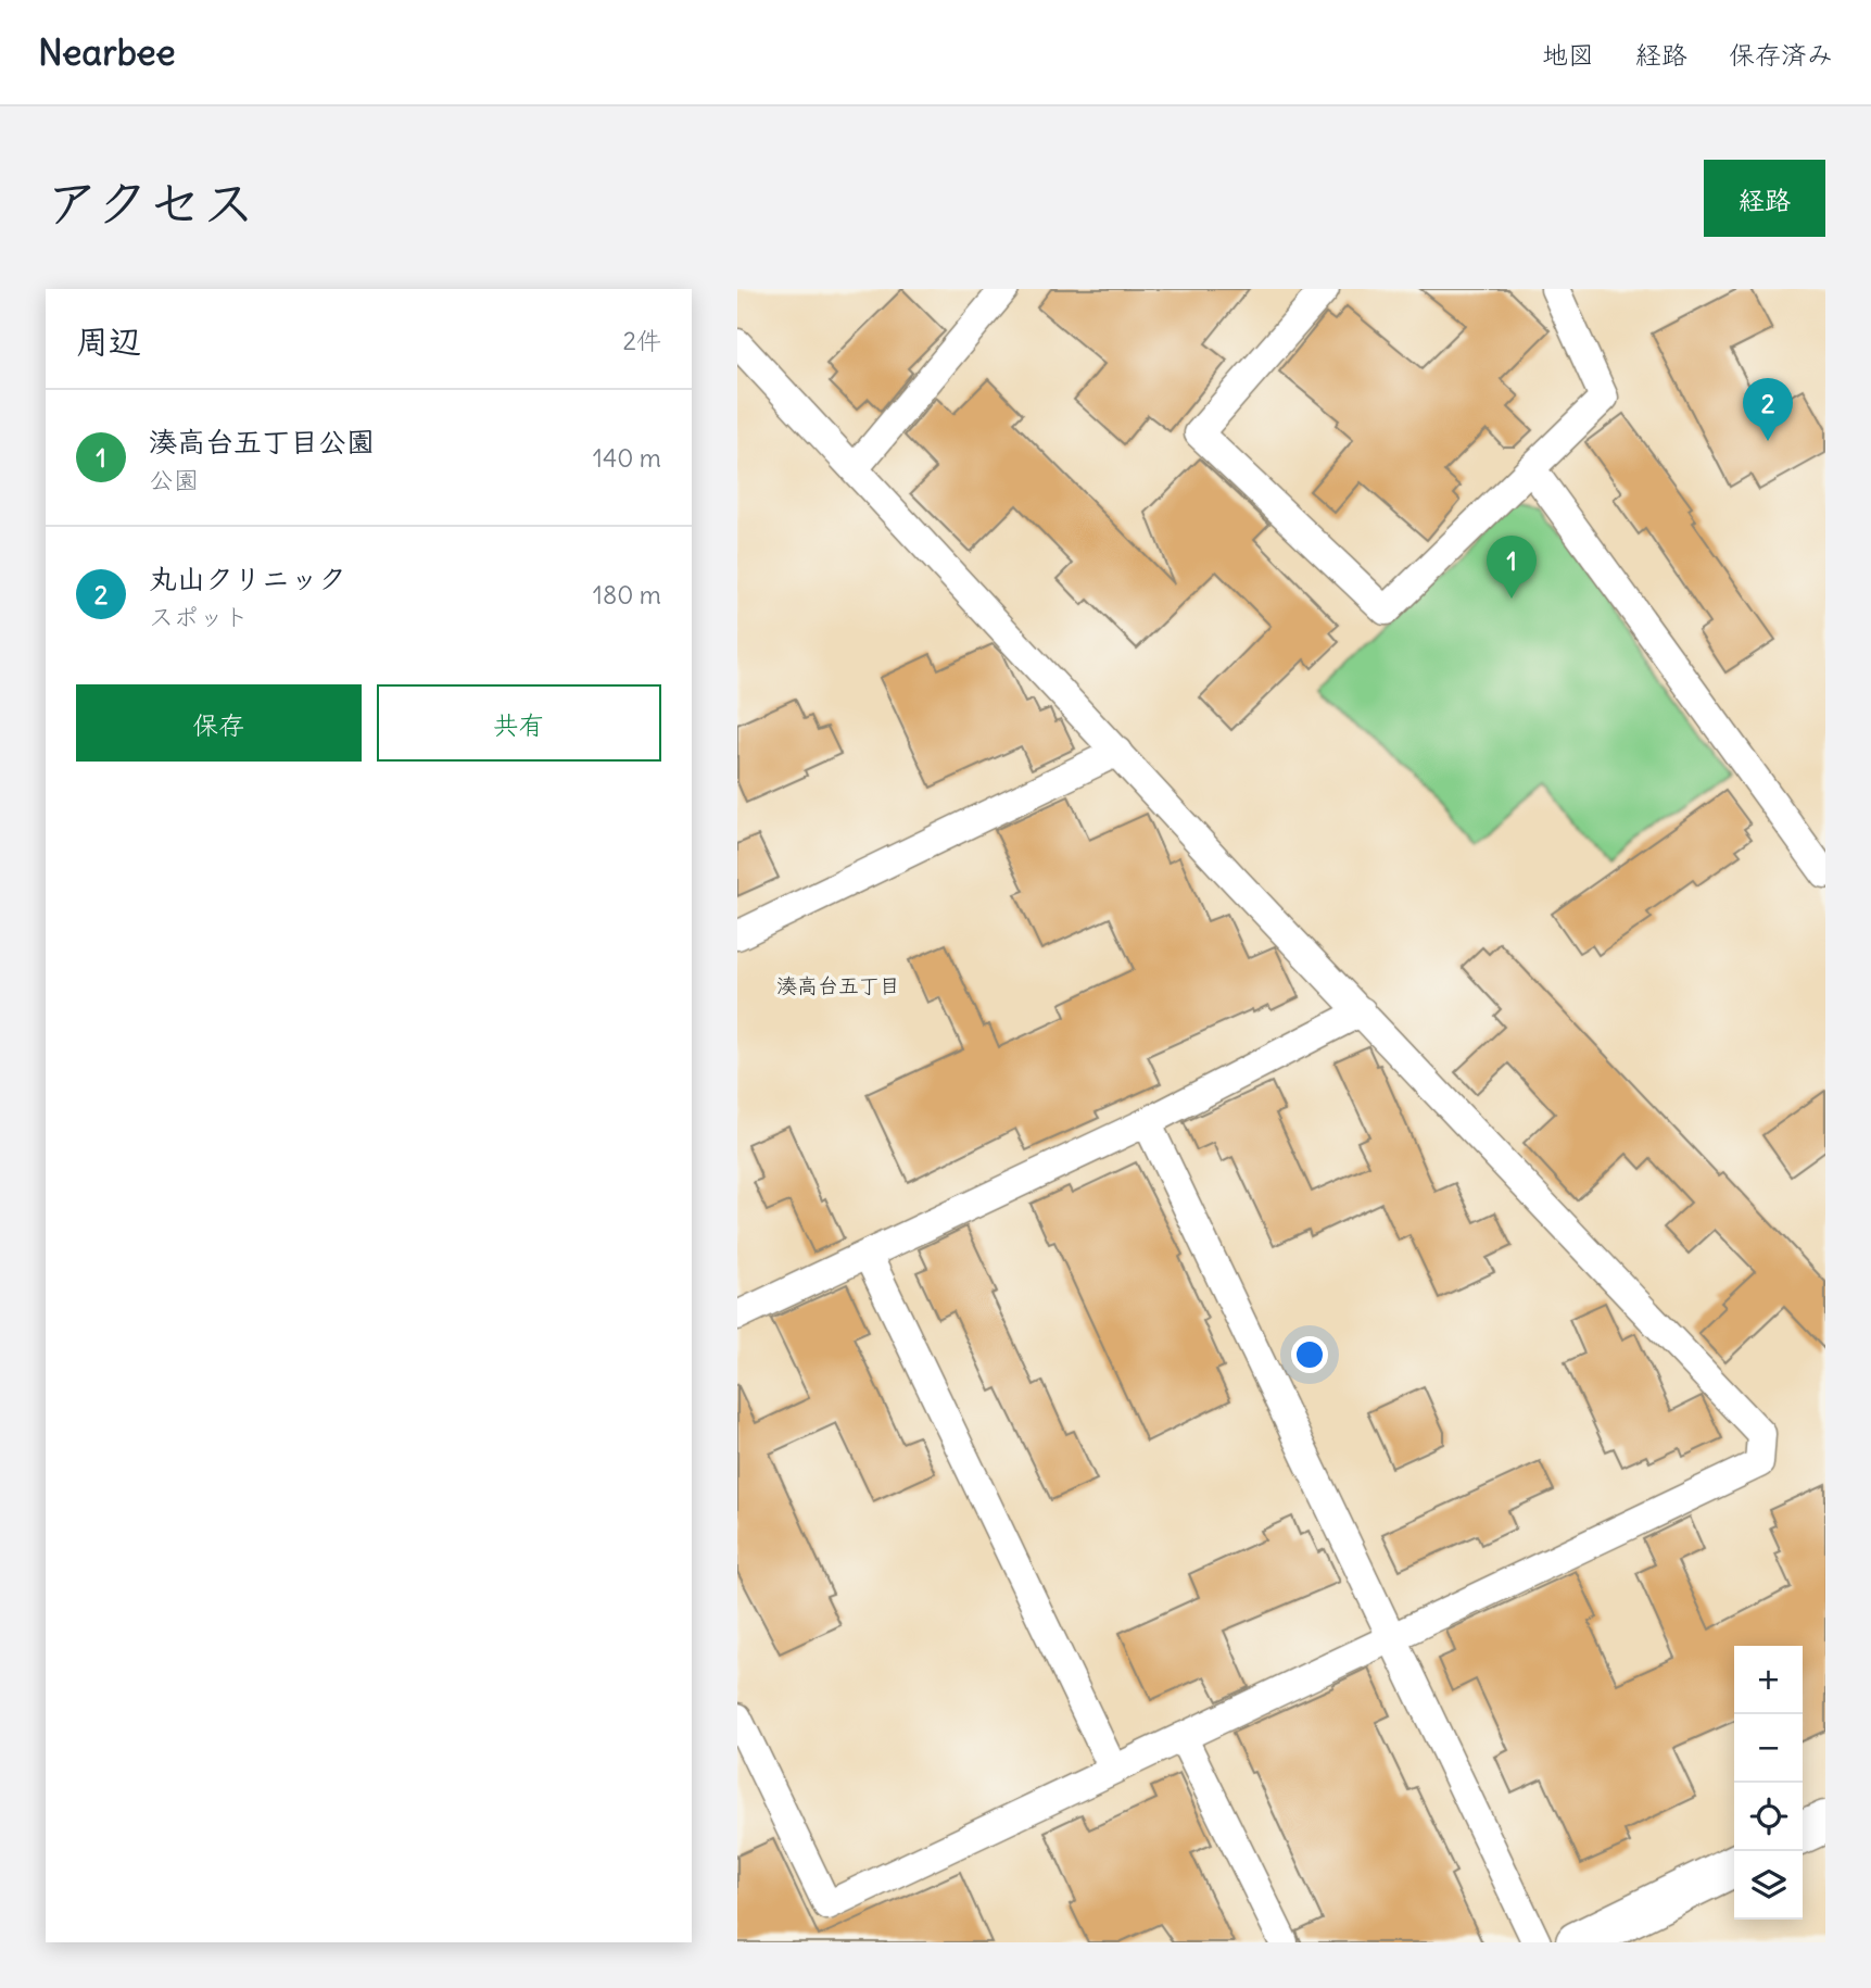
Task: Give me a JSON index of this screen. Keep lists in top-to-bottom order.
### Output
{
  "districts": ["湊高台五丁目"],
  "page": {
    "header": "Nearbee",
    "nav": ["地図", "経路", "保存済み"],
    "title": "アクセス",
    "buttons": [
      "経路",
      ["保存", "共有"]
    ],
    "heading": ["周辺", "2件"],
    "pins": ["2", "1"],
    "list": [
      {
        "mark": "1",
        "name": "湊高台五丁目公園",
        "note": "公園",
        "value": "140 m"
      },
      {
        "mark": "2",
        "name": "丸山クリニック",
        "note": "スポット",
        "value": "180 m"
      }
    ],
    "map_buttons": ["+", "−"]
  }
}
